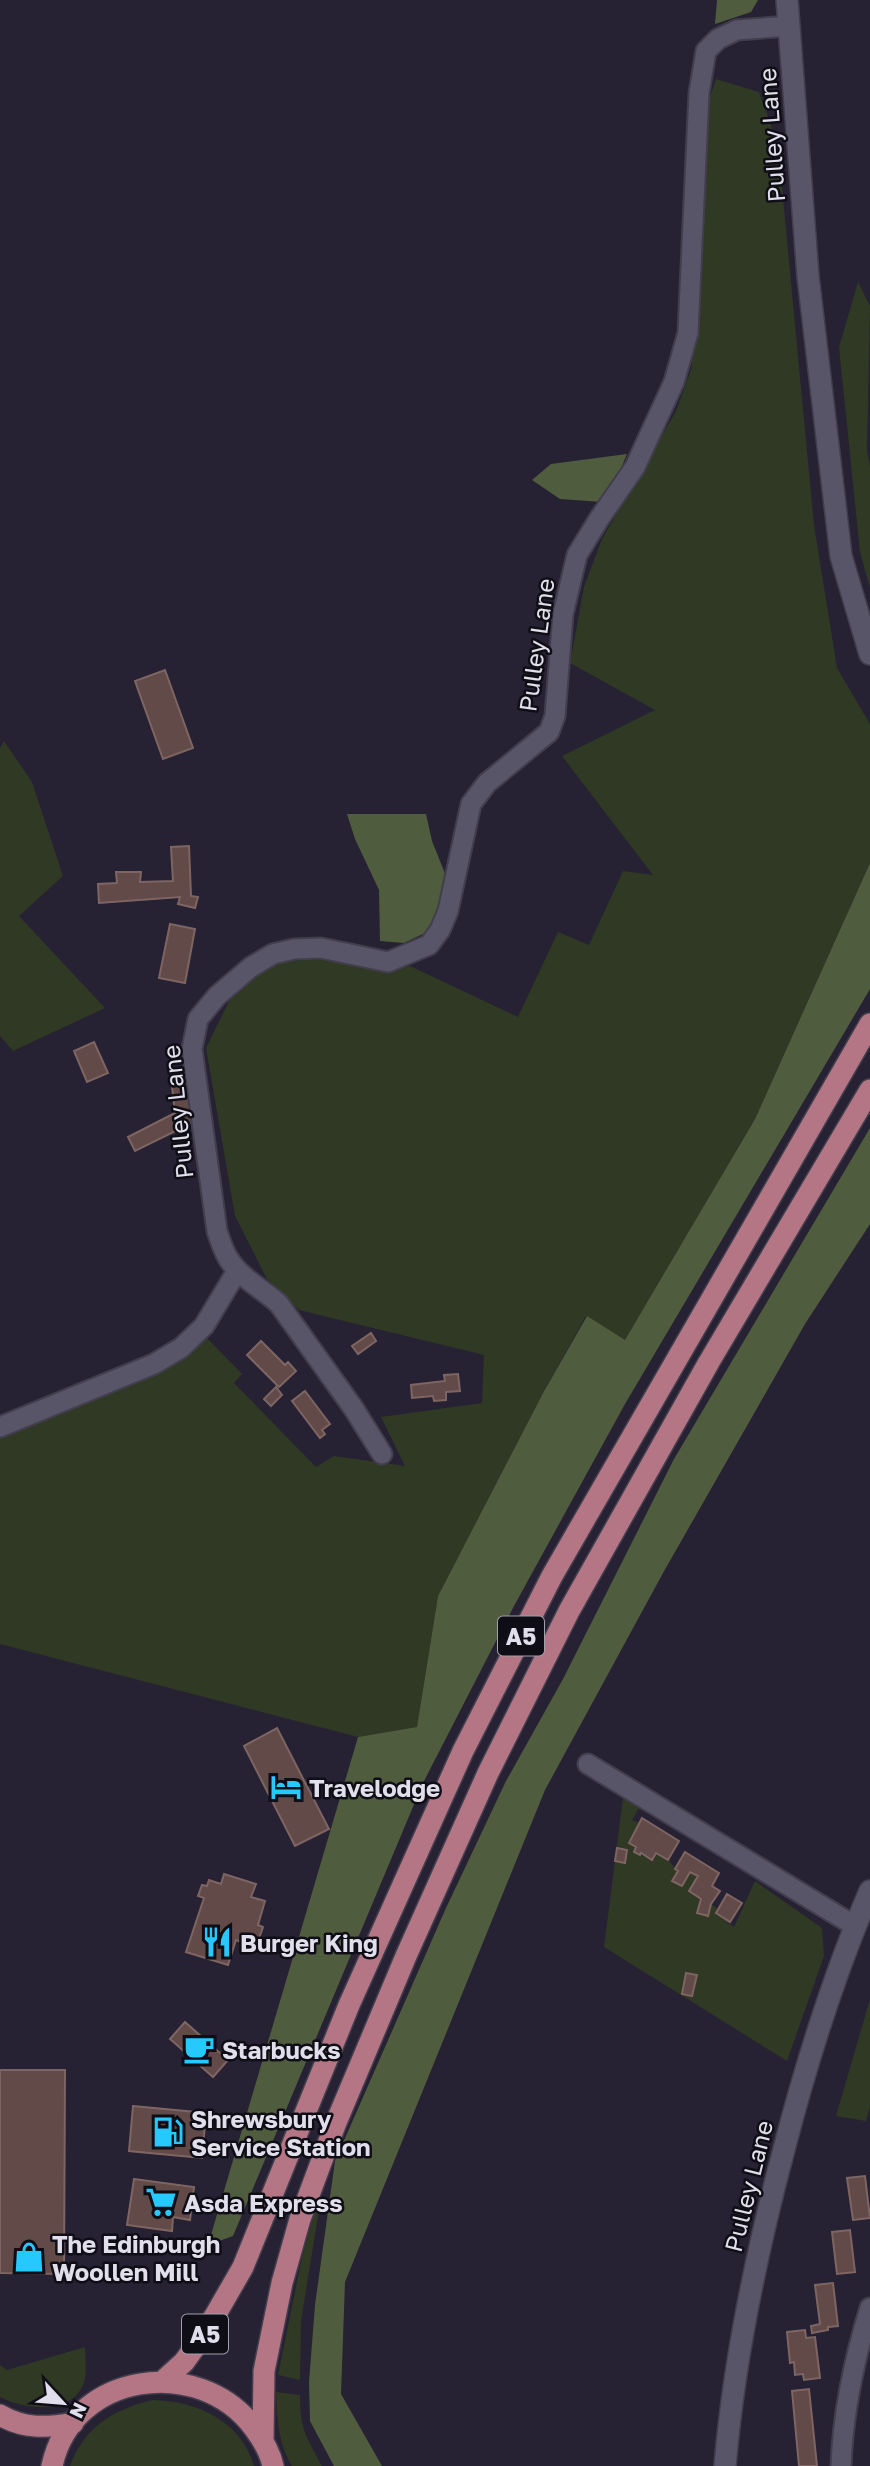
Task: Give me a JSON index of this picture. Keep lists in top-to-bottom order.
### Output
{
  "streets": {
    "highway": ["A5"],
    "street": ["Pulley Lane"]
  },
  "places": {
    "hotel": ["Travelodge"],
    "restaurant": ["Burger King"],
    "cafe": ["Starbucks"],
    "fuel station": ["Shrewsbury Service Station"],
    "supermarket": ["Asda Express"],
    "shop": ["The Edinburgh Woollen Mill"]
  },
  "north": "bottom right"
}
